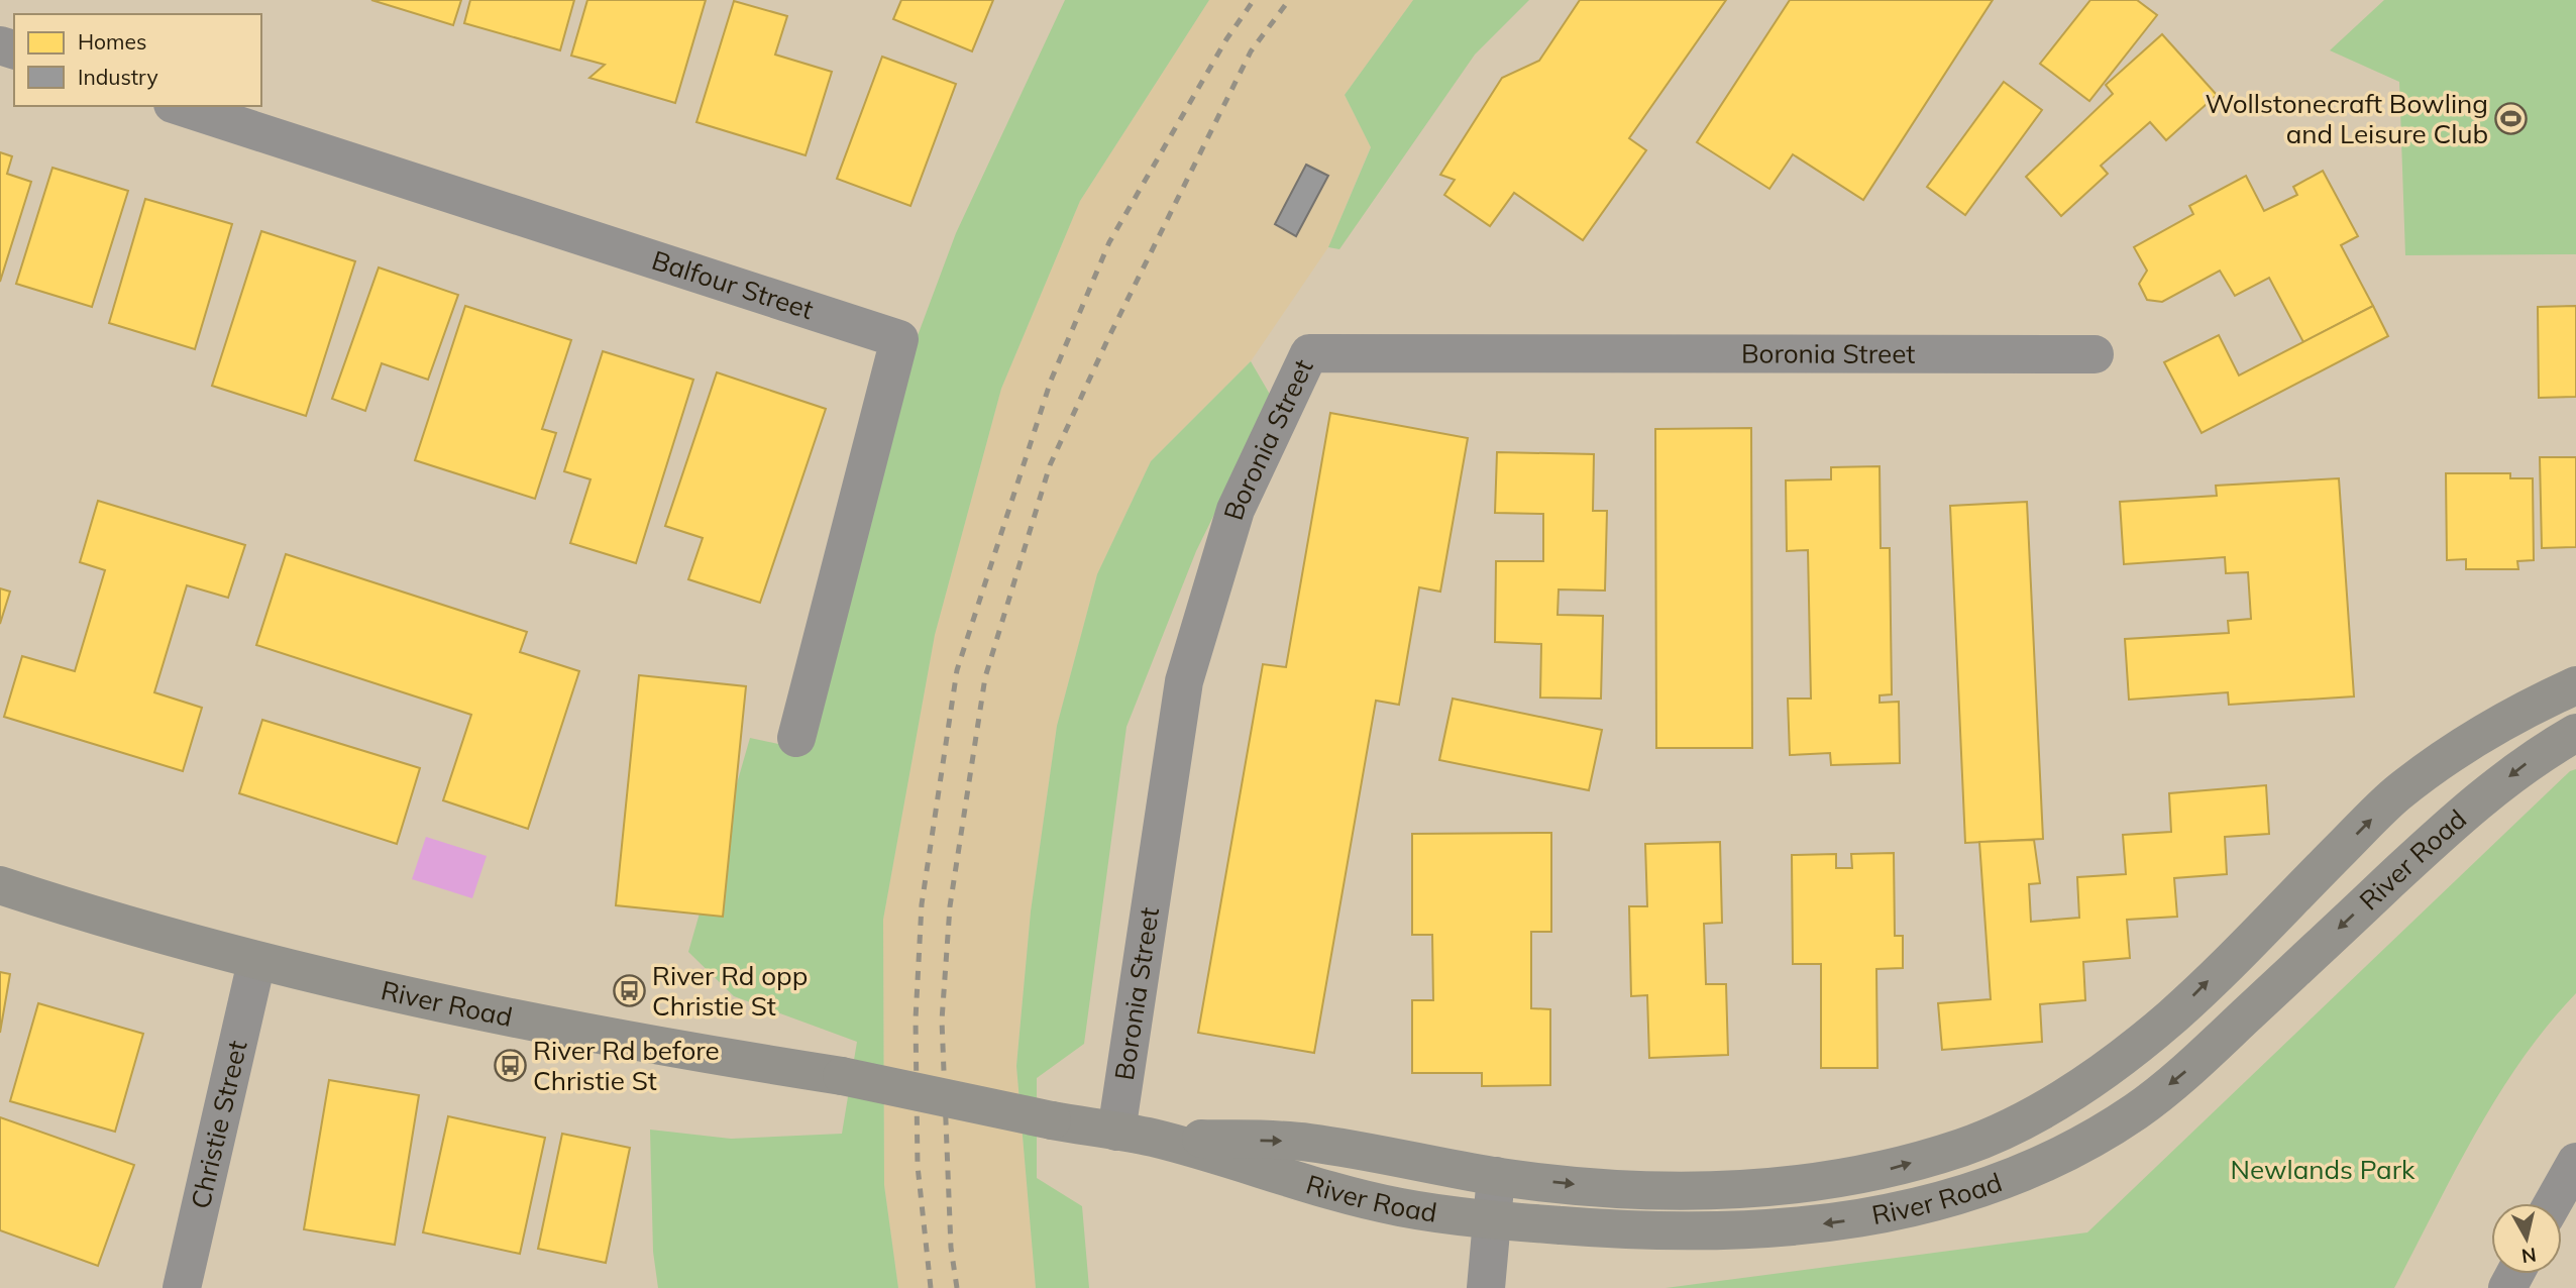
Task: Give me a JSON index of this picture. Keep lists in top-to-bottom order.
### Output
{
  "streets": {
    "main road": ["River Road"],
    "street": ["Balfour Street", "Boronia Street", "Christie Street"]
  },
  "crossings": [
    ["Boronia Street", "River Road"],
    ["River Road", "Christie Street"]
  ],
  "parks": ["Newlands Park"],
  "places": {
    "sports": ["Wollstonecraft Bowling and Leisure Club"],
    "bus stop": ["River Rd opp Christie St", "River Rd before Christie St"]
  },
  "legend": ["Homes", "Industry"],
  "north": "bottom"
}
